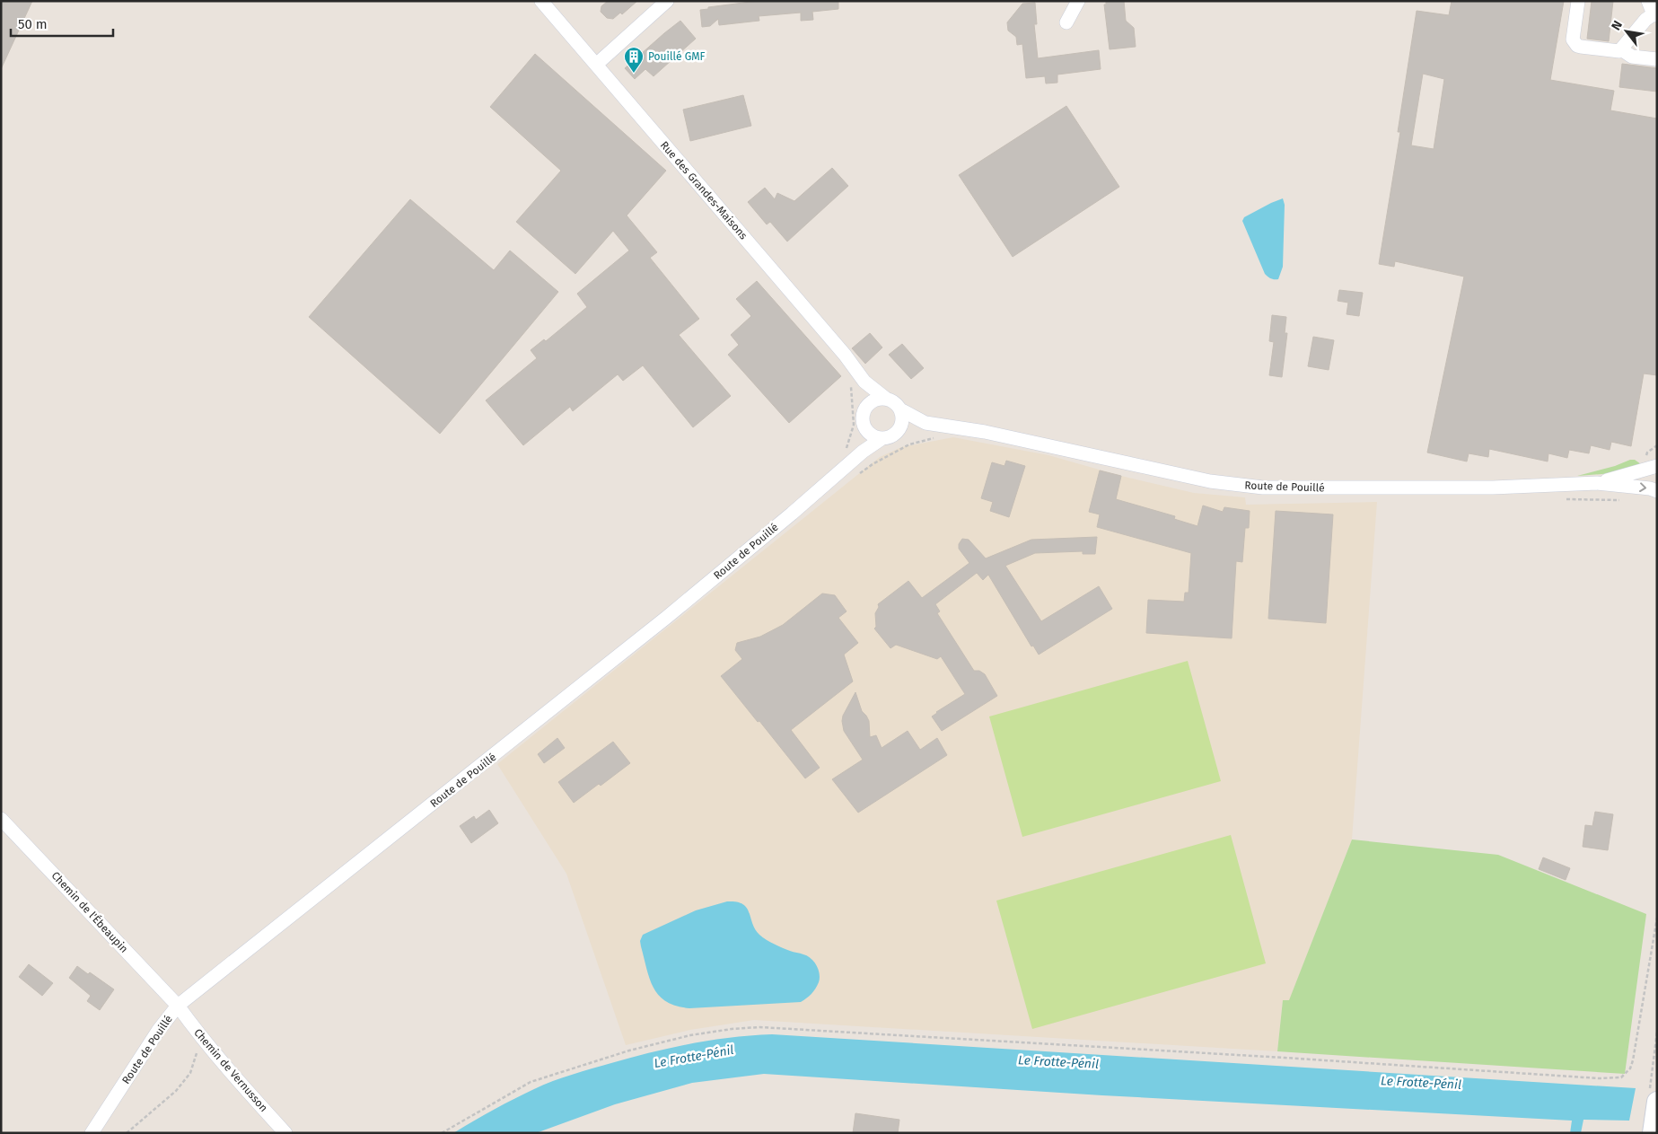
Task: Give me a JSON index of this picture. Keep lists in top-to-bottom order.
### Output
{
  "streets": {
    "street": [
      "Rue des Grandes-Maisons",
      "Route de Pouillé",
      "Chemin de l'Ébeaupin",
      "Chemin de Vernusson"
    ]
  },
  "crossings": [
    ["Route de Pouillé", "Chemin de l'Ébeaupin"],
    ["Route de Pouillé", "Chemin de Vernusson"],
    ["Chemin de l'Ébeaupin", "Chemin de Vernusson"]
  ],
  "water": ["Le Frotte-Pénil"],
  "places": {
    "building": ["Pouillé GMF"]
  },
  "scale_bar": "50 m",
  "north": "top left"
}
